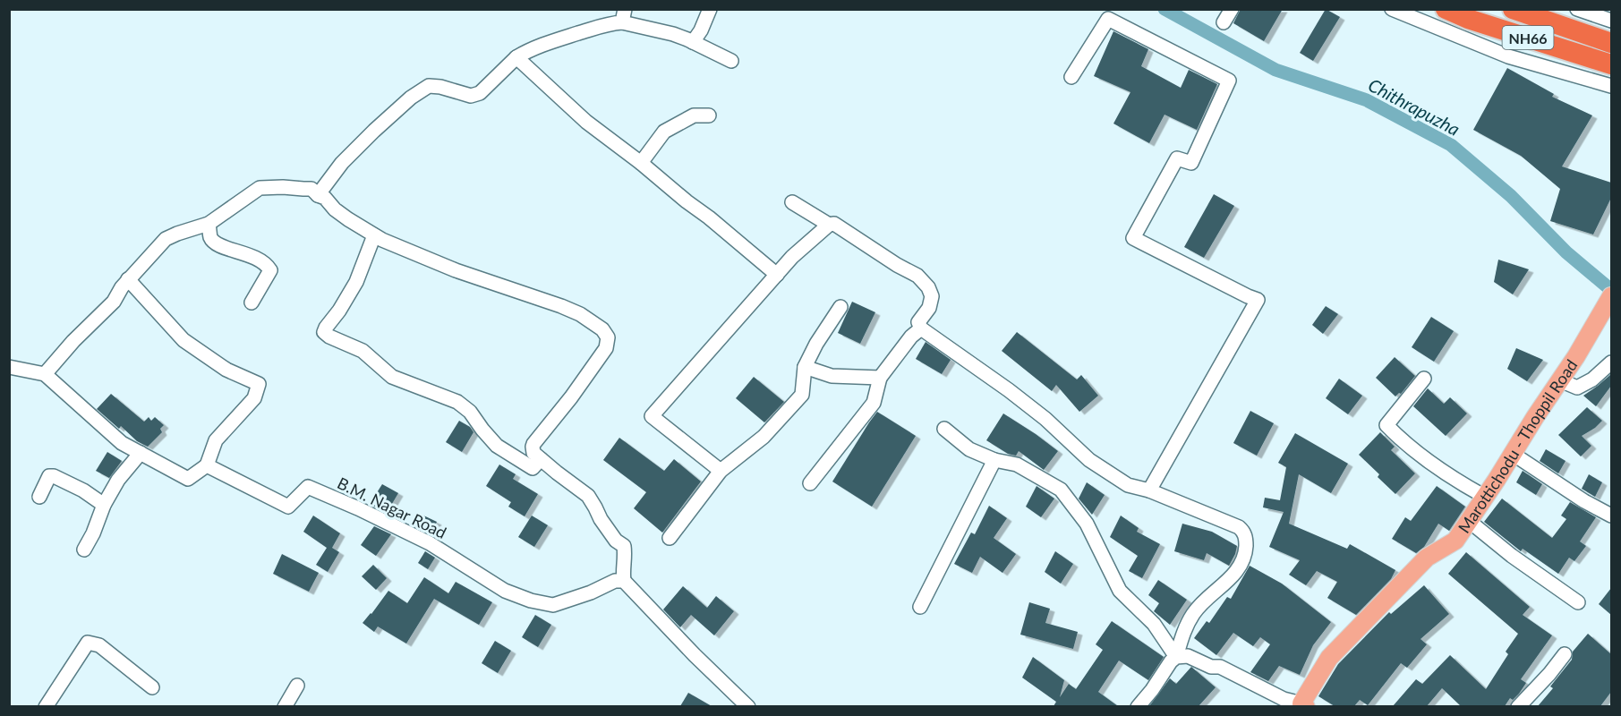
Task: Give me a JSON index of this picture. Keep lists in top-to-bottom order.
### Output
{
  "streets": {
    "highway": ["NH66"],
    "main road": ["Marottichodu - Thoppil Road"],
    "street": ["B.M. Nagar Road"]
  },
  "water": ["Chithrapuzha"]
}
